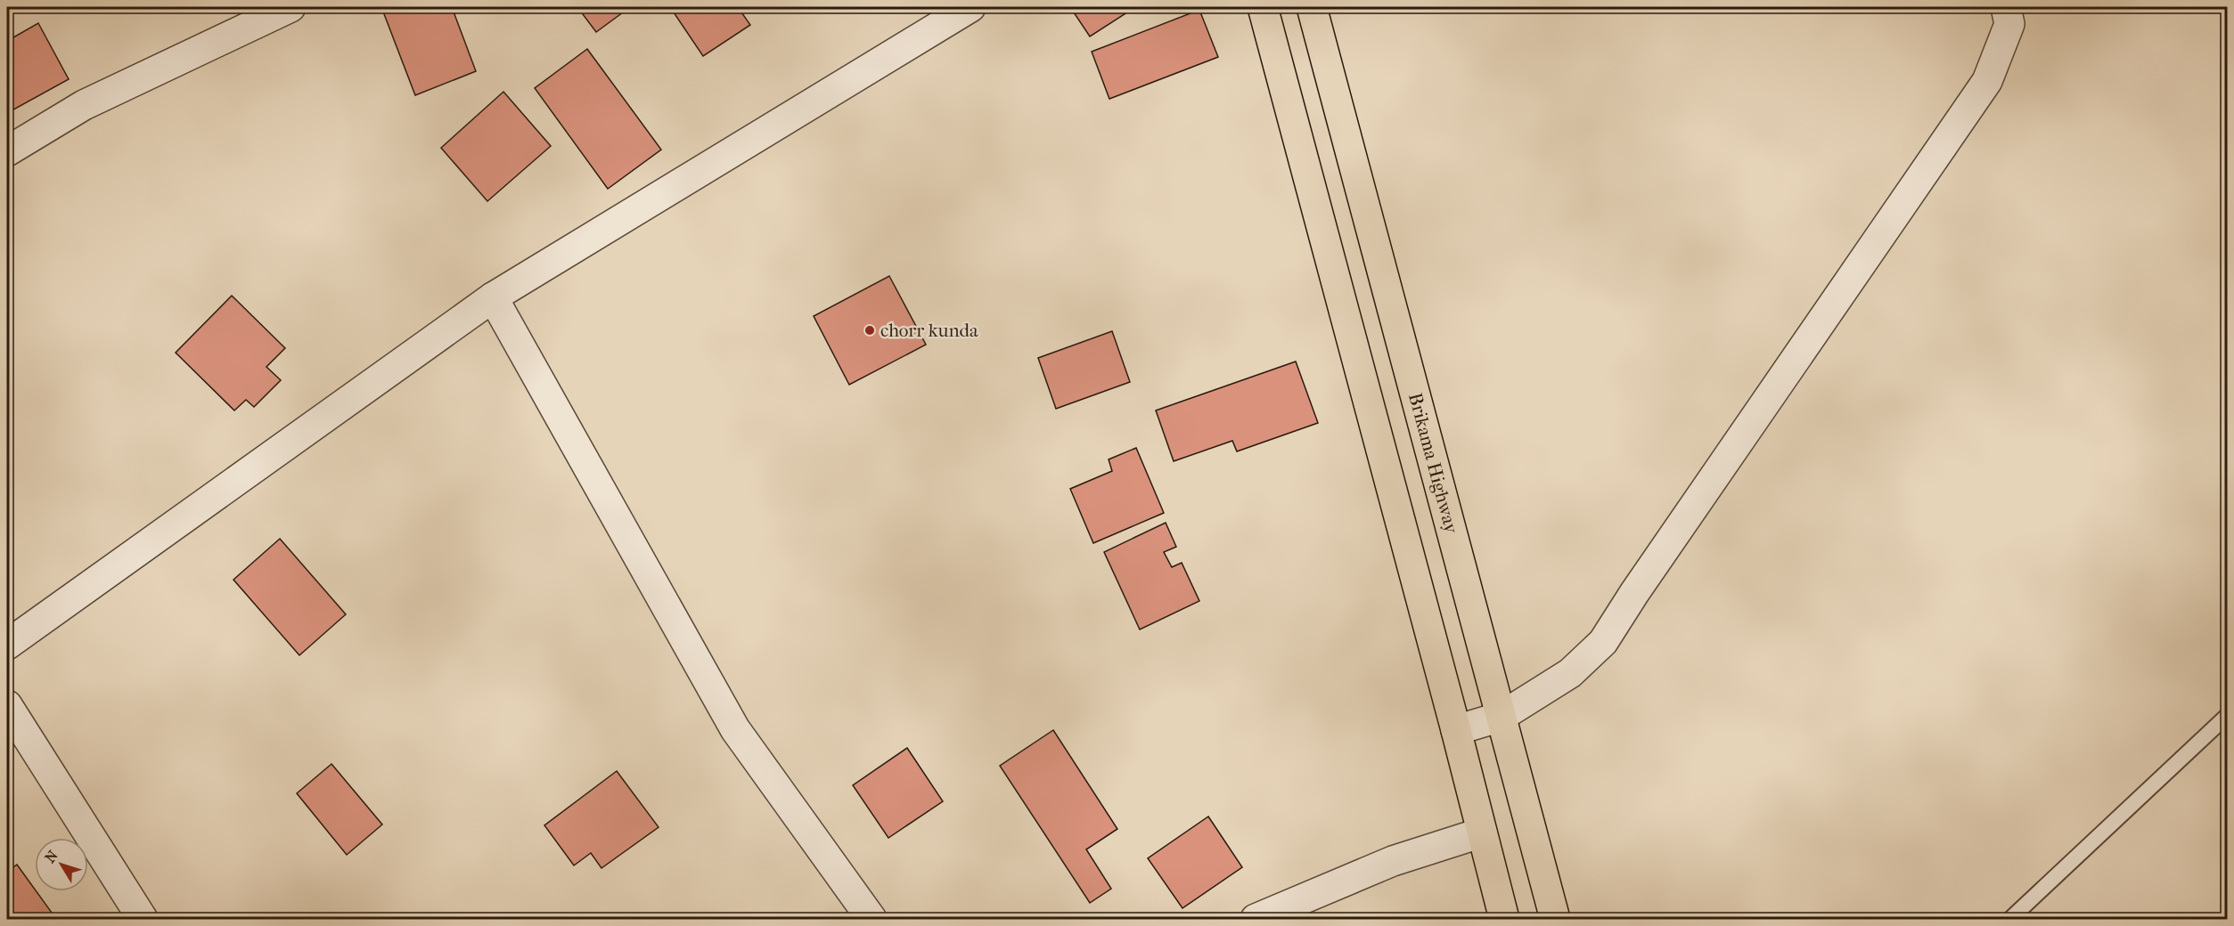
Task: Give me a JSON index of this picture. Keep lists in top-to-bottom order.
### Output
{
  "streets": {
    "highway": ["Brikama Highway"]
  },
  "places": ["chorr kunda"],
  "north": "top left"
}
